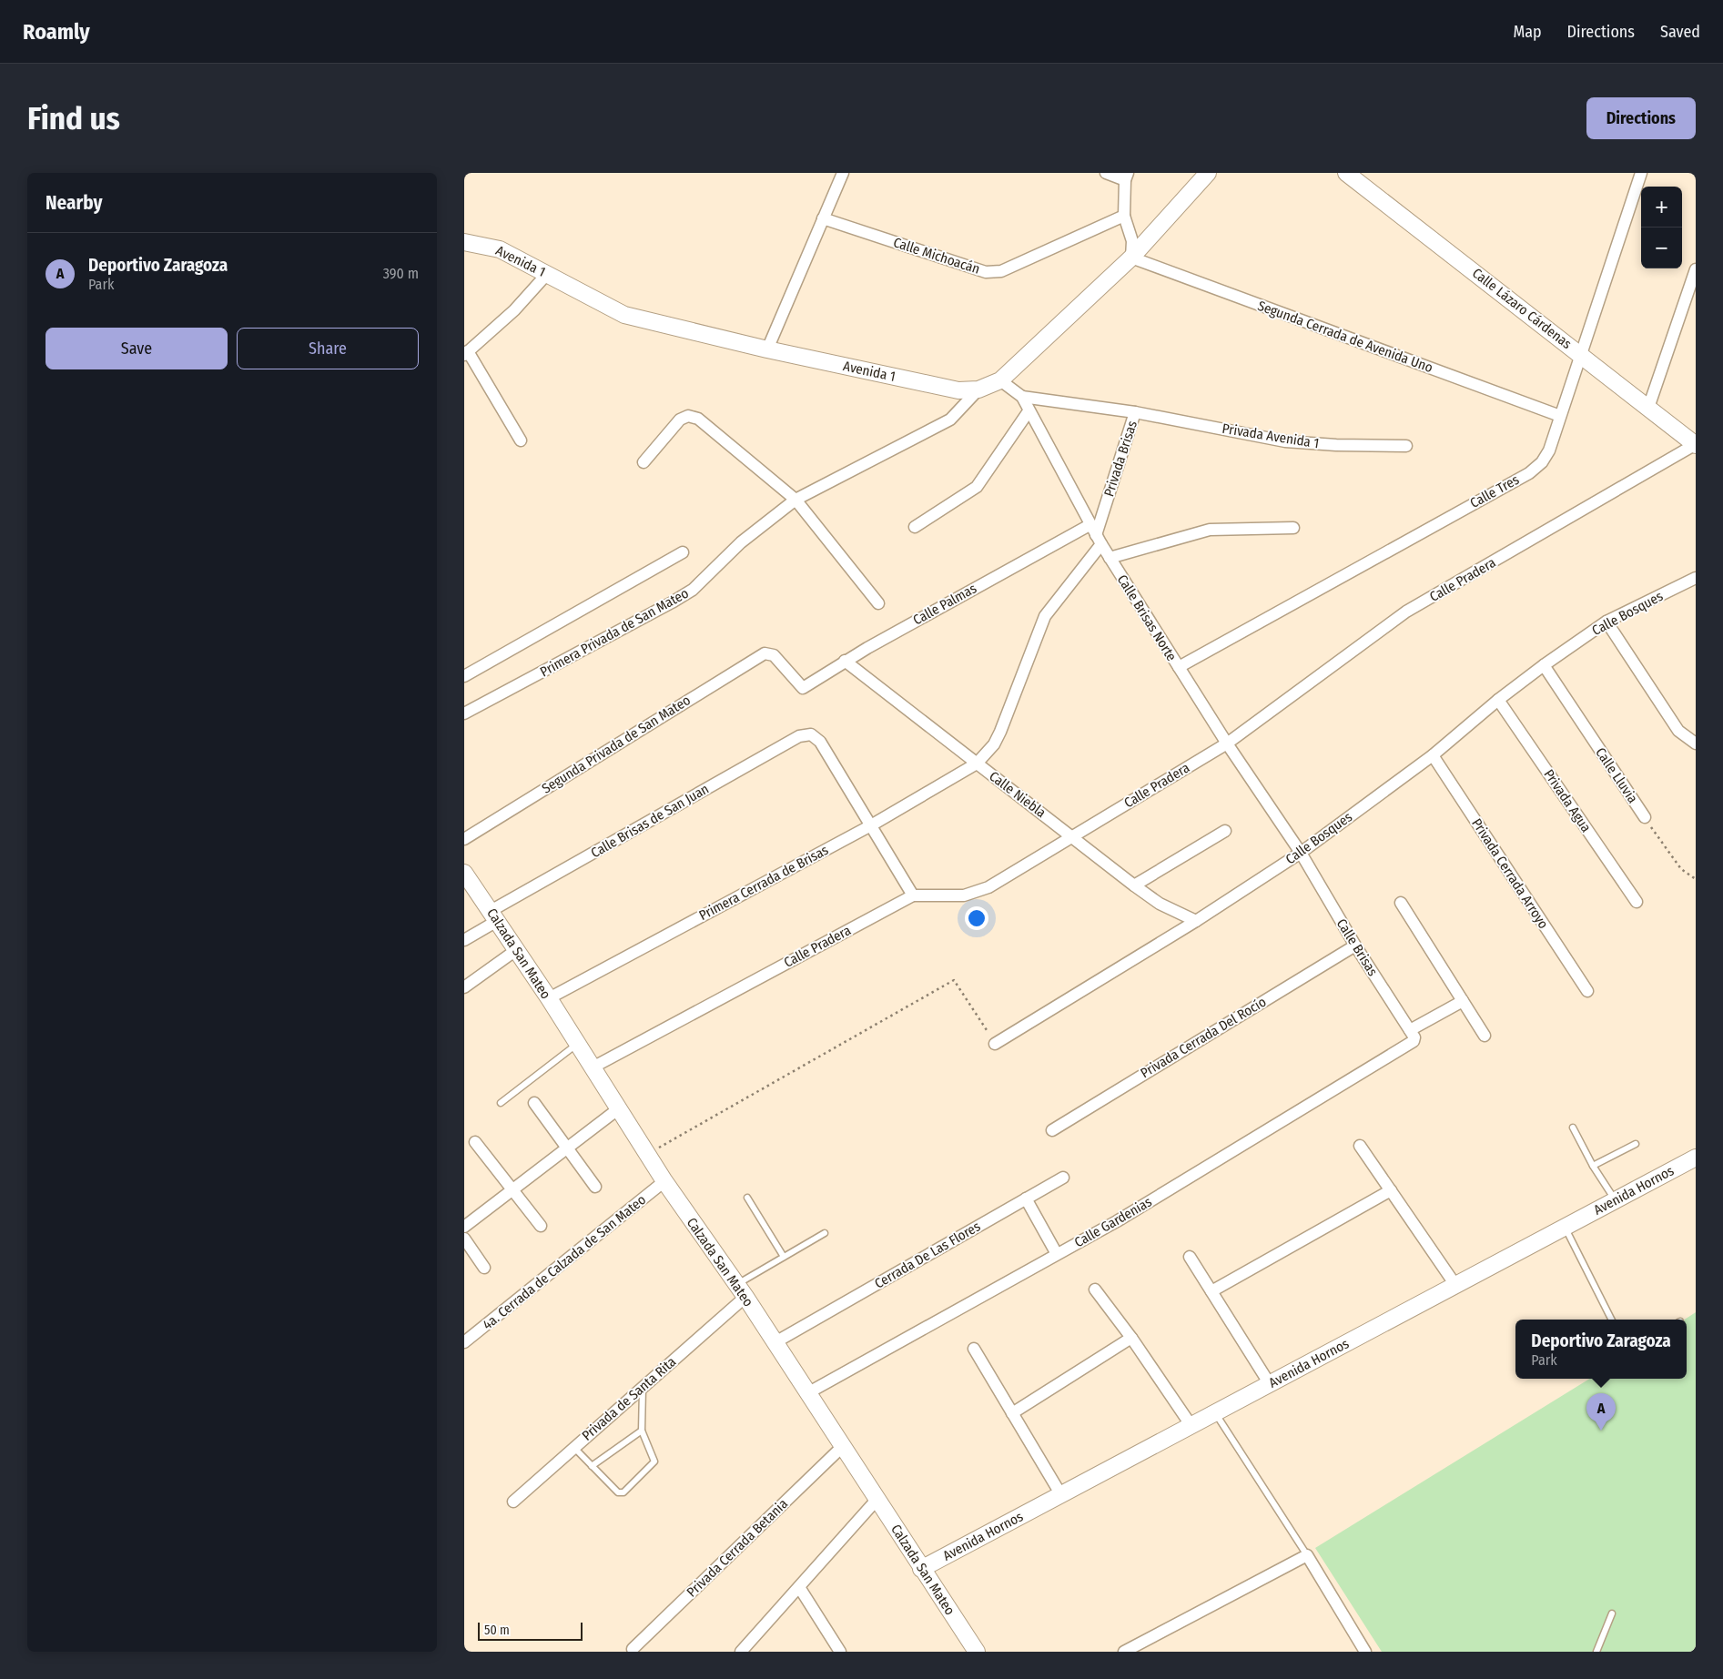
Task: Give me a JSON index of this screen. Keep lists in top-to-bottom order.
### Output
{
  "streets": {
    "street": [
      "Calle Michoacán",
      "Avenida 1",
      "Calle Lázaro Cárdenas",
      "Segunda Cerrada de Avenida Uno",
      "Privada Avenida 1",
      "Privada Brisas",
      "Calle Tres",
      "Calle Pradera",
      "Calle Palmas",
      "Calle Bosques",
      "Calle Brisas Norte",
      "Primera Privada de San Mateo",
      "Segunda Privada de San Mateo",
      "Calle Lluvia",
      "Calle Niebla",
      "Privada Agua",
      "Calle Brisas de San Juan",
      "Privada Cerrada Arroyo",
      "Primera Cerrada de Brisas",
      "Calle Brisas",
      "Calzada San Mateo",
      "Privada Cerrada Del Rocío",
      "Avenida Hornos",
      "Calle Gardenias",
      "Cerrada De Las Flores",
      "4a. Cerrada de Calzada de San Mateo",
      "Privada de Santa Rita",
      "Privada Cerrada Betania"
    ]
  },
  "crossings": [
    ["Avenida 1", "Segunda Cerrada de Avenida Uno"],
    ["Avenida 1", "Calle Brisas Norte"],
    ["Avenida 1", "Primera Privada de San Mateo"],
    ["Calle Lázaro Cárdenas", "Calle Tres"],
    ["Calle Lázaro Cárdenas", "Calle Pradera"],
    ["Segunda Cerrada de Avenida Uno", "Calle Tres"],
    ["Privada Avenida 1", "Privada Brisas"],
    ["Privada Brisas", "Calle Palmas"],
    ["Privada Brisas", "Calle Brisas Norte"],
    ["Privada Brisas", "Primera Cerrada de Brisas"],
    ["Calle Tres", "Calle Brisas Norte"],
    ["Calle Pradera", "Calle Brisas Norte"],
    ["Calle Pradera", "Calle Niebla"],
    ["Calle Pradera", "Calzada San Mateo"],
    ["Calle Palmas", "Calle Brisas Norte"],
    ["Calle Palmas", "Segunda Privada de San Mateo"],
    ["Calle Palmas", "Calle Niebla"],
    ["Calle Palmas", "Primera Cerrada de Brisas"],
    ["Calle Bosques", "Calle Brisas Norte"],
    ["Calle Bosques", "Calle Lluvia"],
    ["Calle Bosques", "Calle Niebla"],
    ["Calle Bosques", "Privada Agua"],
    ["Calle Bosques", "Privada Cerrada Arroyo"],
    ["Calle Bosques", "Calle Brisas"],
    ["Calle Brisas Norte", "Primera Cerrada de Brisas"],
    ["Calle Brisas Norte", "Calle Brisas"],
    ["Calle Niebla", "Primera Cerrada de Brisas"],
    ["Calle Brisas de San Juan", "Primera Cerrada de Brisas"],
    ["Calle Brisas de San Juan", "Calzada San Mateo"],
    ["Primera Cerrada de Brisas", "Calzada San Mateo"],
    ["Calle Brisas", "Privada Cerrada Del Rocío"],
    ["Calle Brisas", "Calle Gardenias"],
    ["Calzada San Mateo", "Avenida Hornos"],
    ["Calzada San Mateo", "Calle Gardenias"],
    ["Calzada San Mateo", "Cerrada De Las Flores"],
    ["Calzada San Mateo", "4a. Cerrada de Calzada de San Mateo"],
    ["Calzada San Mateo", "Privada de Santa Rita"],
    ["Calzada San Mateo", "Privada Cerrada Betania"]
  ],
  "scale_bar": "50 m",
  "page": {
    "header": "Roamly",
    "nav": ["Map", "Directions", "Saved"],
    "buttons": [
      "Directions",
      ["Save", "Share"]
    ],
    "title": "Find us",
    "heading": "Nearby",
    "map_buttons": ["+", "−"],
    "list": [
      {
        "mark": "A",
        "name": "Deportivo Zaragoza",
        "note": "Park",
        "value": "390 m"
      }
    ],
    "popup": ["Deportivo Zaragoza", "Park"],
    "pins": "A",
    "scale": "50 m"
  }
}
